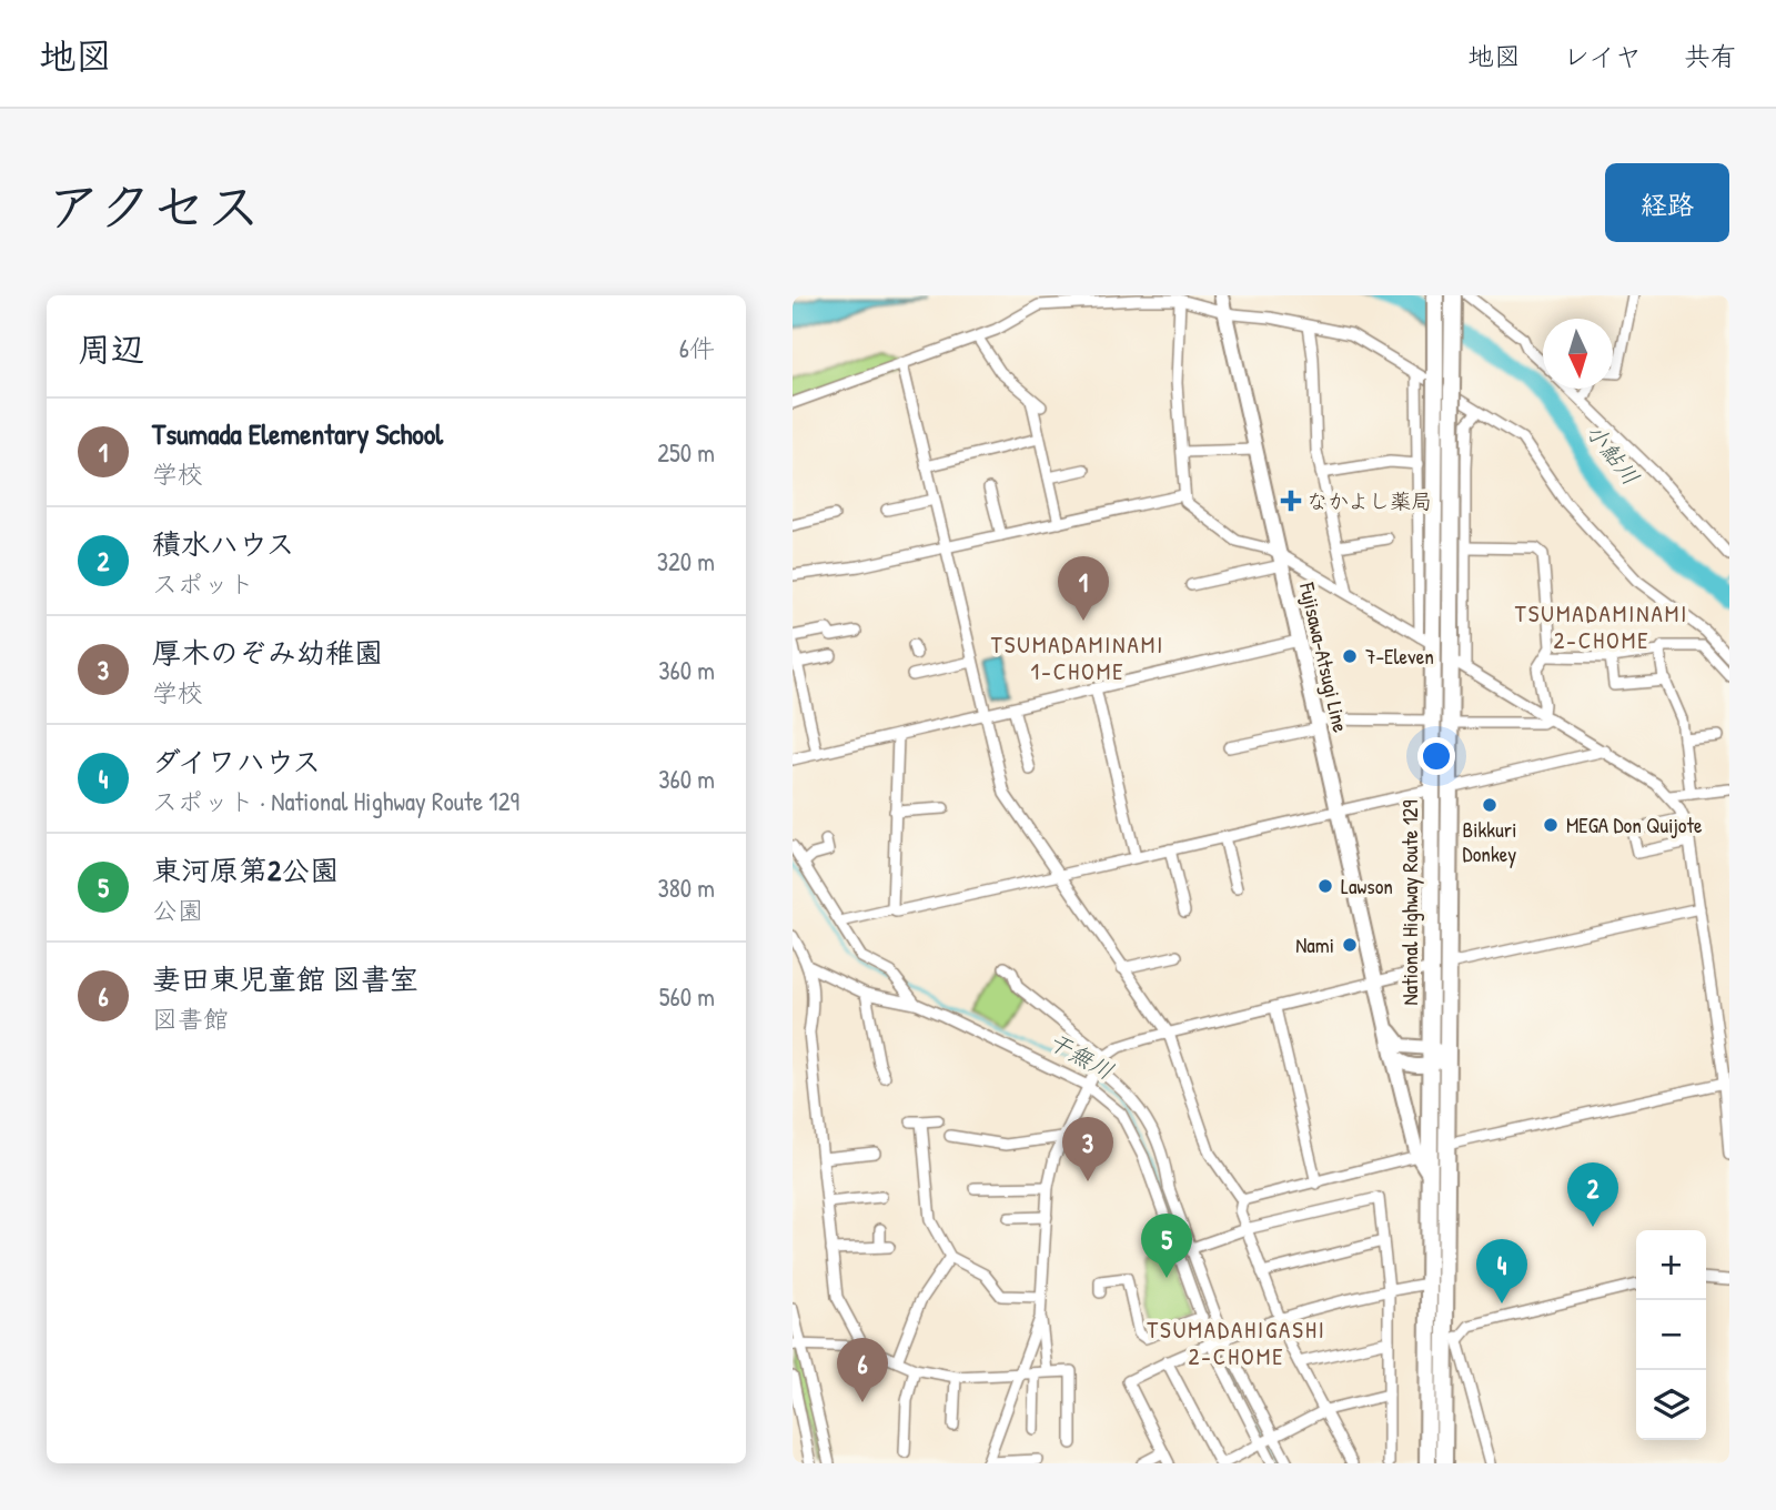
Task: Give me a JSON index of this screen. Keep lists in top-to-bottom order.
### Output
{
  "streets": {
    "highway": ["National Highway Route 129"],
    "main road": ["Fujisawa-Atsugi Line"]
  },
  "crossings": [
    ["Fujisawa-Atsugi Line", "National Highway Route 129"]
  ],
  "districts": ["TSUMADAMINAMI 2-CHOME", "TSUMADAMINAMI 1-CHOME", "TSUMADAHIGASHI 2-CHOME"],
  "water": ["小鮎川", "干無川"],
  "places": {
    "health": ["なかよし薬局"],
    "other": [
      "7-Eleven",
      "Bikkuri Donkey",
      "MEGA Don Quijote",
      "Lawson",
      "Nami"
    ]
  },
  "north": "bottom",
  "page": {
    "header": "地図",
    "nav": ["地図", "レイヤ", "共有"],
    "title": "アクセス",
    "buttons": "経路",
    "heading": ["周辺", "6件"],
    "list": [
      {
        "mark": "1",
        "name": "Tsumada Elementary School",
        "note": "学校",
        "value": "250 m"
      },
      {
        "mark": "2",
        "name": "積水ハウス",
        "note": "スポット",
        "value": "320 m"
      },
      {
        "mark": "3",
        "name": "厚木のぞみ幼稚園",
        "note": "学校",
        "value": "360 m"
      },
      {
        "mark": "4",
        "name": "ダイワハウス",
        "note": "スポット · National Highway Route 129",
        "value": "360 m"
      },
      {
        "mark": "5",
        "name": "東河原第2公園",
        "note": "公園",
        "value": "380 m"
      },
      {
        "mark": "6",
        "name": "妻田東児童館 図書室",
        "note": "図書館",
        "value": "560 m"
      }
    ],
    "pins": [
      "1",
      "3",
      "2",
      "5",
      "4",
      "6"
    ],
    "map_buttons": ["+", "−"]
  }
}
